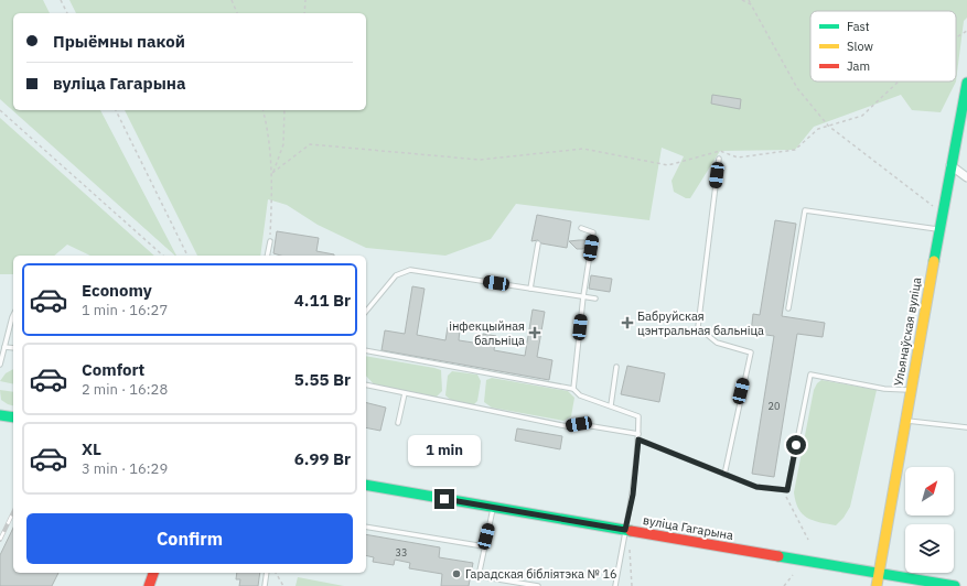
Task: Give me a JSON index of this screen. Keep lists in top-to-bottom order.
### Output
{
  "streets": {
    "main road": ["Ульянаўская вуліца", "вуліца Гагарына"]
  },
  "crossings": [
    ["Ульянаўская вуліца", "вуліца Гагарына"]
  ],
  "places": {
    "health": ["Бабруйская цэнтральная бальніца", "інфекцыйная бальніца"],
    "other": ["Гарадская бібліятэка № 16"]
  },
  "house_numbers": ["20", "33"],
  "legend": ["Fast", "Slow", "Jam"],
  "north": "top right",
  "page": {
    "banner": ["Прыёмны пакой", "вуліца Гагарына"],
    "list": [
      {
        "name": "Economy",
        "note": "1 min · 16:27",
        "value": "4.11 Br"
      },
      {
        "name": "Comfort",
        "note": "2 min · 16:28",
        "value": "5.55 Br"
      },
      {
        "name": "XL",
        "note": "3 min · 16:29",
        "value": "6.99 Br"
      }
    ],
    "bubble": "1 min",
    "buttons": "Confirm"
  }
}
